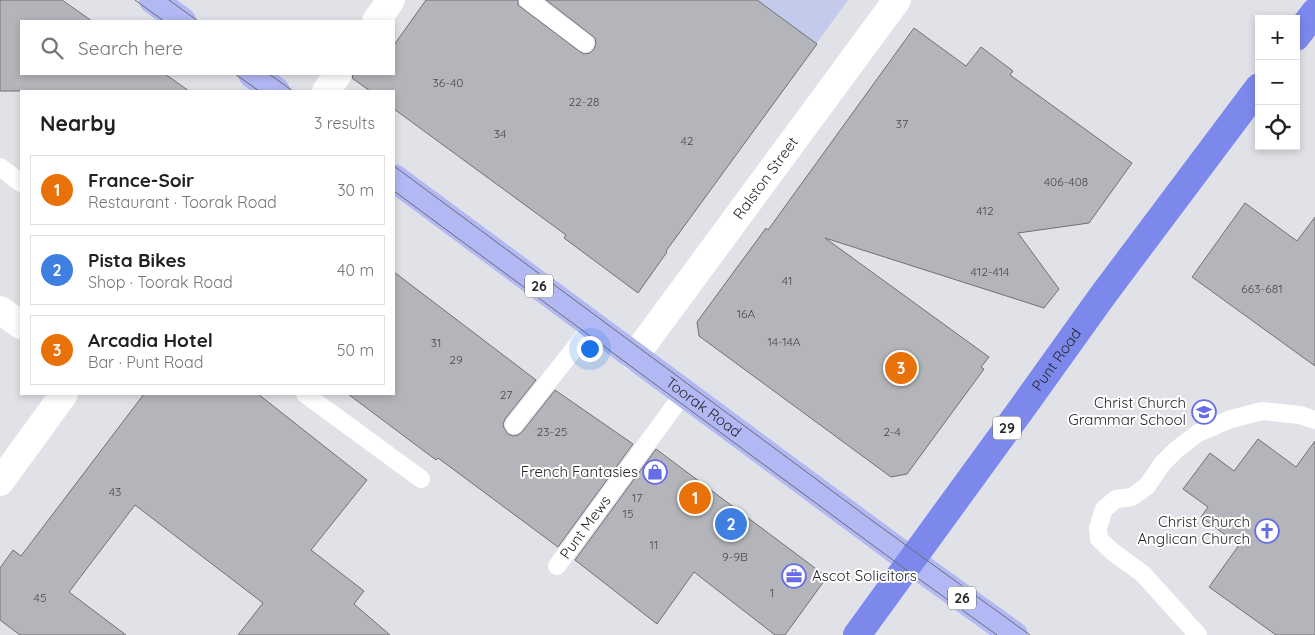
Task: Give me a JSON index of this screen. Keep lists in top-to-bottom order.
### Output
{
  "streets": {
    "highway": ["Punt Road", "29"],
    "main road": ["26", "Toorak Road"],
    "street": ["Ralston Street"],
    "lane": ["Punt Mews"]
  },
  "crossings": [
    ["Ralston Street", "Toorak Road"],
    ["Punt Road", "Toorak Road"],
    ["Toorak Road", "Punt Mews"]
  ],
  "places": {
    "school or university": ["Christ Church Grammar School"],
    "shop": ["French Fantasies"],
    "church": ["Christ Church Anglican Church"],
    "office": ["Ascot Solicitors"]
  },
  "house_numbers": [
    "36-40",
    "22-28",
    "37",
    "34",
    "42",
    "406-408",
    "412",
    "412-414",
    "41",
    "663-681",
    "16A",
    "14-14A",
    "31",
    "29",
    "27",
    "23-25",
    "2-4",
    "43",
    "17",
    "15",
    "11",
    "9-9B",
    "1",
    "45"
  ],
  "page": {
    "map_buttons": ["+", "−"],
    "search": "Search here",
    "heading": ["Nearby", "3 results"],
    "list": [
      {
        "mark": "1",
        "name": "France-Soir",
        "note": "Restaurant · Toorak Road",
        "value": "30 m"
      },
      {
        "mark": "2",
        "name": "Pista Bikes",
        "note": "Shop · Toorak Road",
        "value": "40 m"
      },
      {
        "mark": "3",
        "name": "Arcadia Hotel",
        "note": "Bar · Punt Road",
        "value": "50 m"
      }
    ],
    "pins": ["3", "1", "2"]
  }
}
